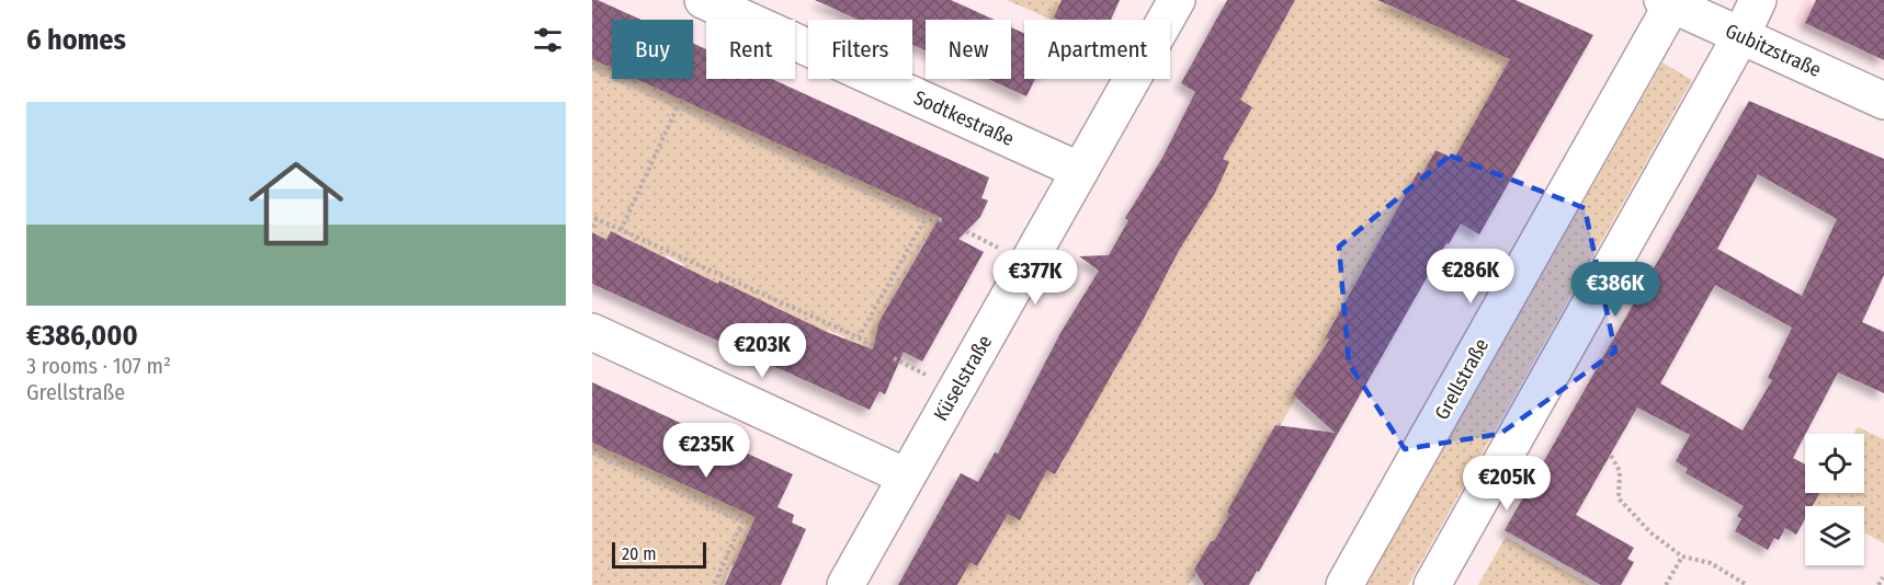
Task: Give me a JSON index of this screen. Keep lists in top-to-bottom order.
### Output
{
  "streets": {
    "street": [
      "Gubitzstraße",
      "Sodtkestraße",
      "Küselstraße",
      "Grellstraße"
    ]
  },
  "crossings": [
    ["Gubitzstraße", "Grellstraße"],
    ["Sodtkestraße", "Küselstraße"]
  ],
  "scale_bar": "20 m",
  "page": {
    "heading": "6 homes",
    "chip": [
      "Buy",
      "Rent",
      "Filters",
      "New",
      "Apartment"
    ],
    "list": [
      {
        "name": "€386,000",
        "note": "3 rooms · 107 m² · Grellstraße"
      }
    ],
    "price": [
      "€286K",
      "€377K",
      "€386K",
      "€203K",
      "€235K",
      "€205K"
    ],
    "scale": "20 m"
  }
}
